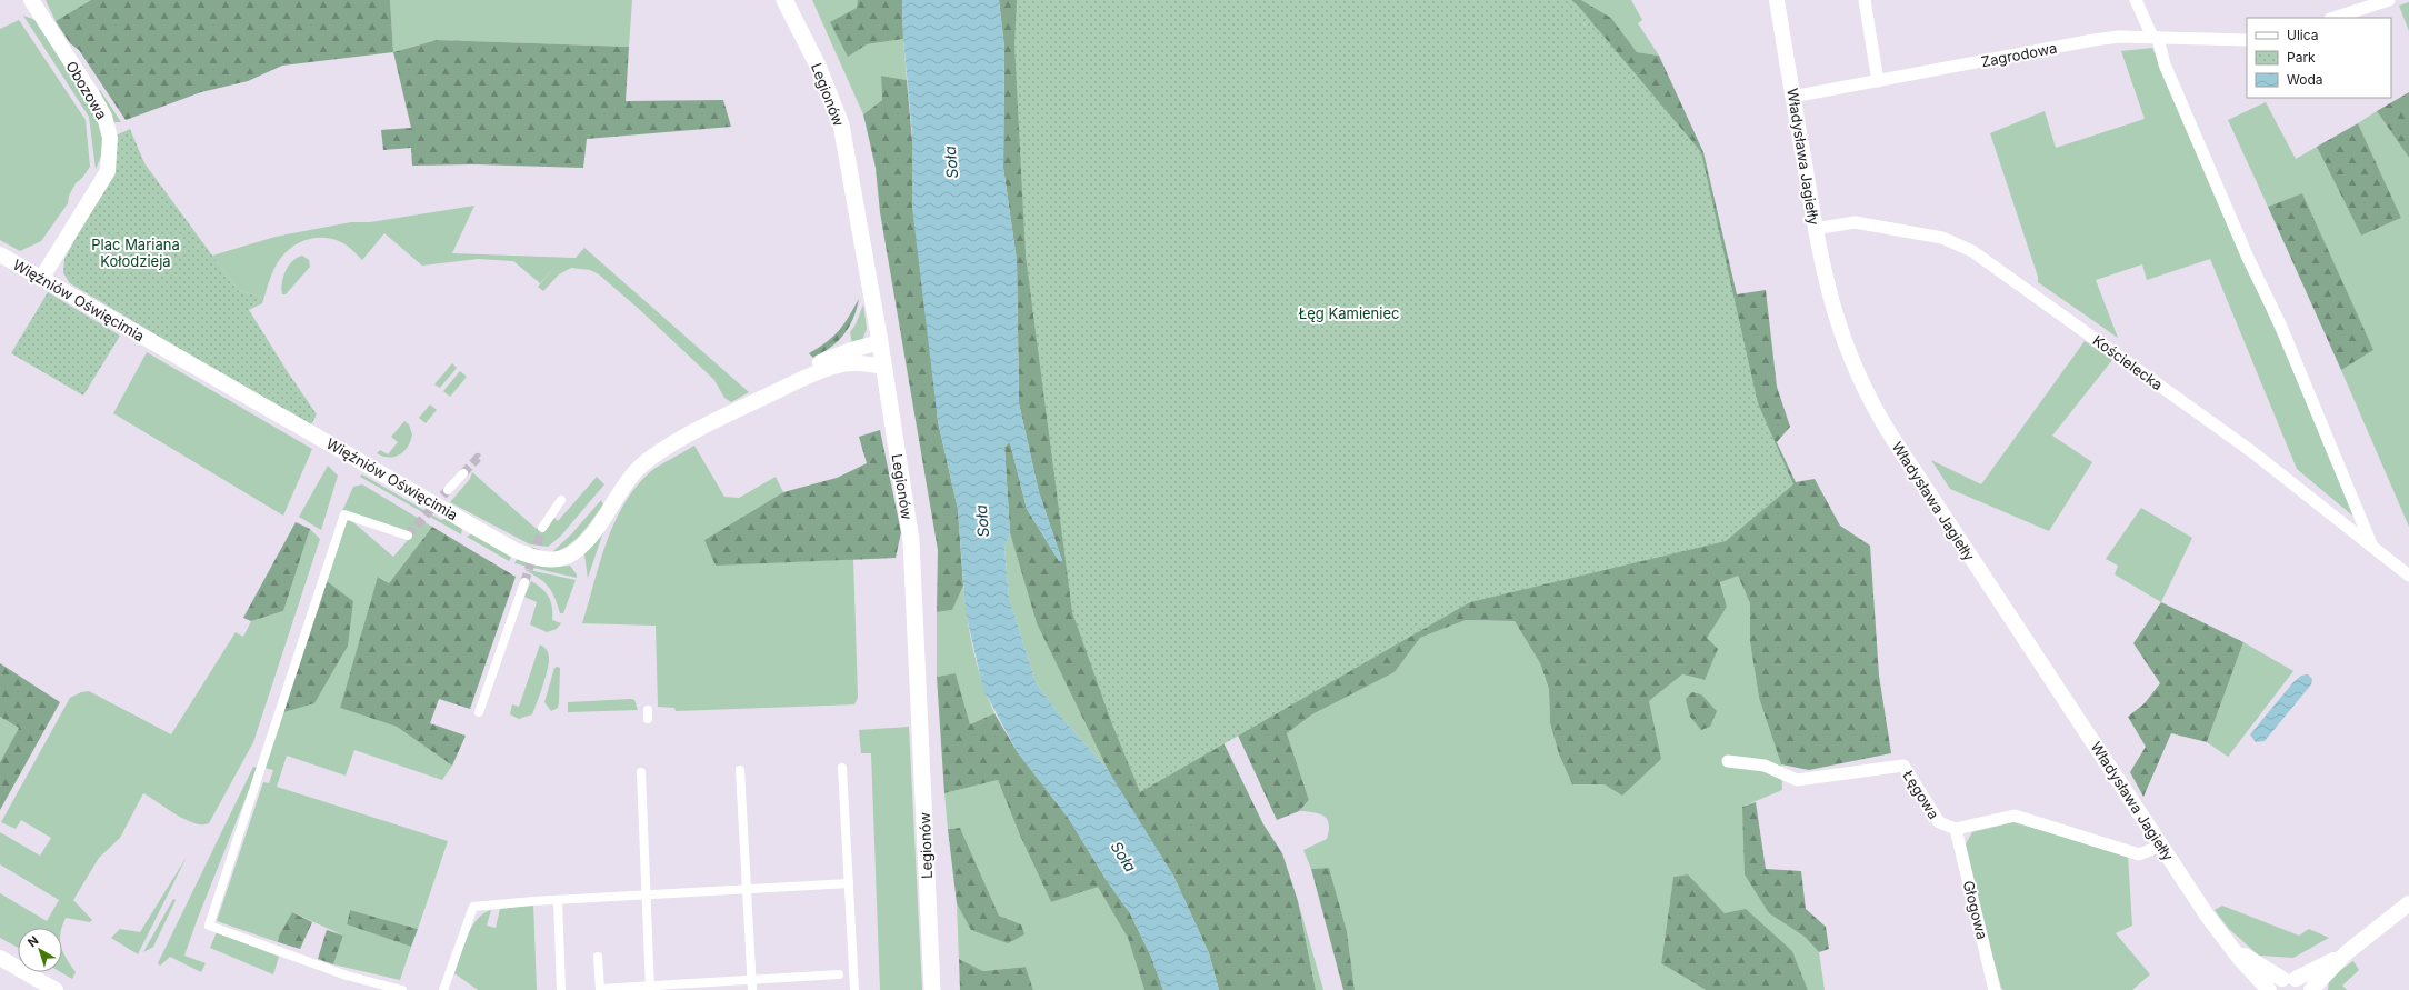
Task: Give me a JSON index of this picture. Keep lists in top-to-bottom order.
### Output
{
  "streets": {
    "main road": ["Legionów"],
    "street": [
      "Zagrodowa",
      "Obozowa",
      "Władysława Jagiełły",
      "Więźniów Oświęcimia",
      "Kościelecka",
      "Łęgowa",
      "Głogowa"
    ]
  },
  "crossings": [
    ["Zagrodowa", "Władysława Jagiełły"],
    ["Obozowa", "Więźniów Oświęcimia"],
    ["Legionów", "Więźniów Oświęcimia"],
    ["Władysława Jagiełły", "Kościelecka"],
    ["Władysława Jagiełły", "Łęgowa"],
    ["Łęgowa", "Głogowa"]
  ],
  "water": ["Soła"],
  "parks": ["Plac Mariana Kołodzieja", "Łęg Kamieniec"],
  "legend": ["Ulica", "Park", "Woda"],
  "north": "top left"
}
